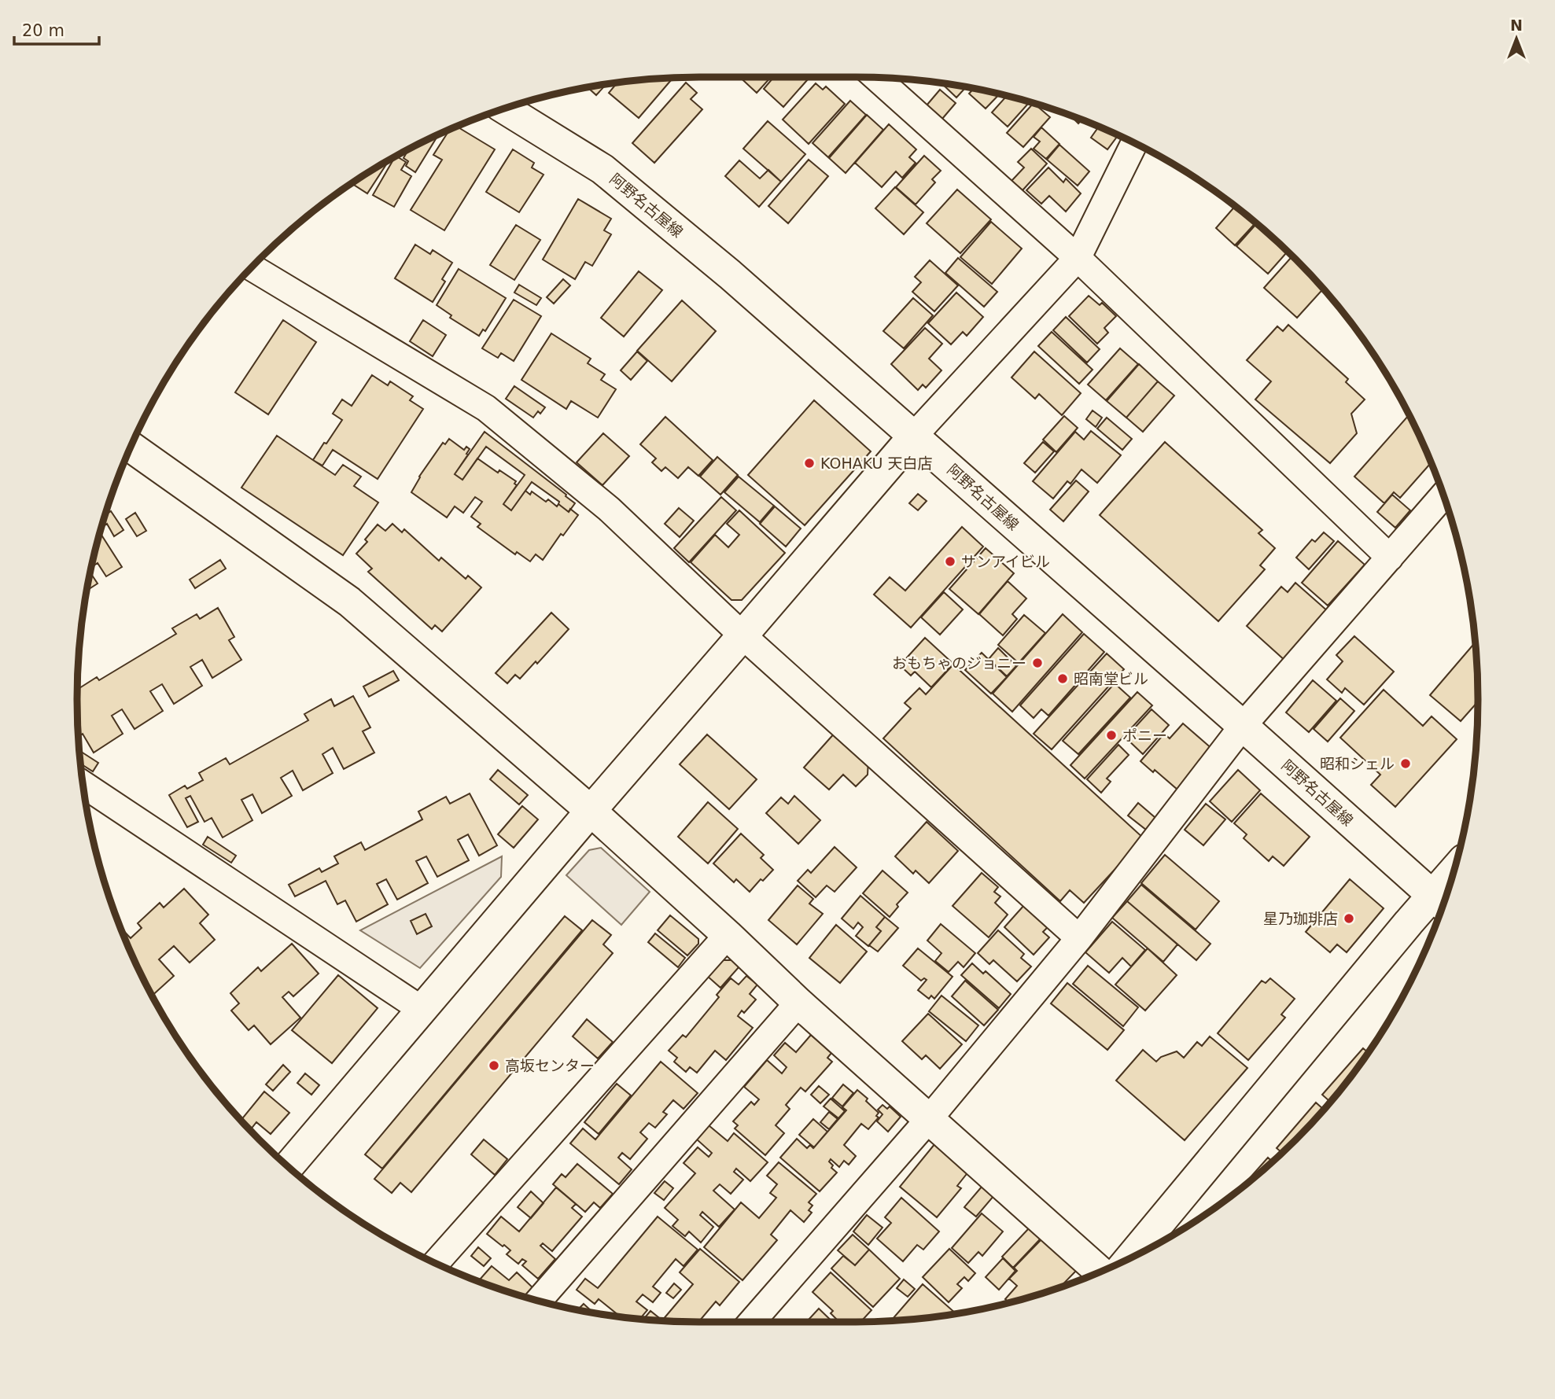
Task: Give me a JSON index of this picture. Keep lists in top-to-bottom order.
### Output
{
  "streets": {
    "street": ["阿野名古屋線"]
  },
  "places": [
    "KOHAKU 天白店",
    "サンアイビル",
    "おもちゃのジョニー",
    "昭南堂ビル",
    "ポニー",
    "昭和シェル",
    "星乃珈琲店",
    "高坂センター"
  ],
  "scale_bar": "20 m",
  "north": "top"
}
